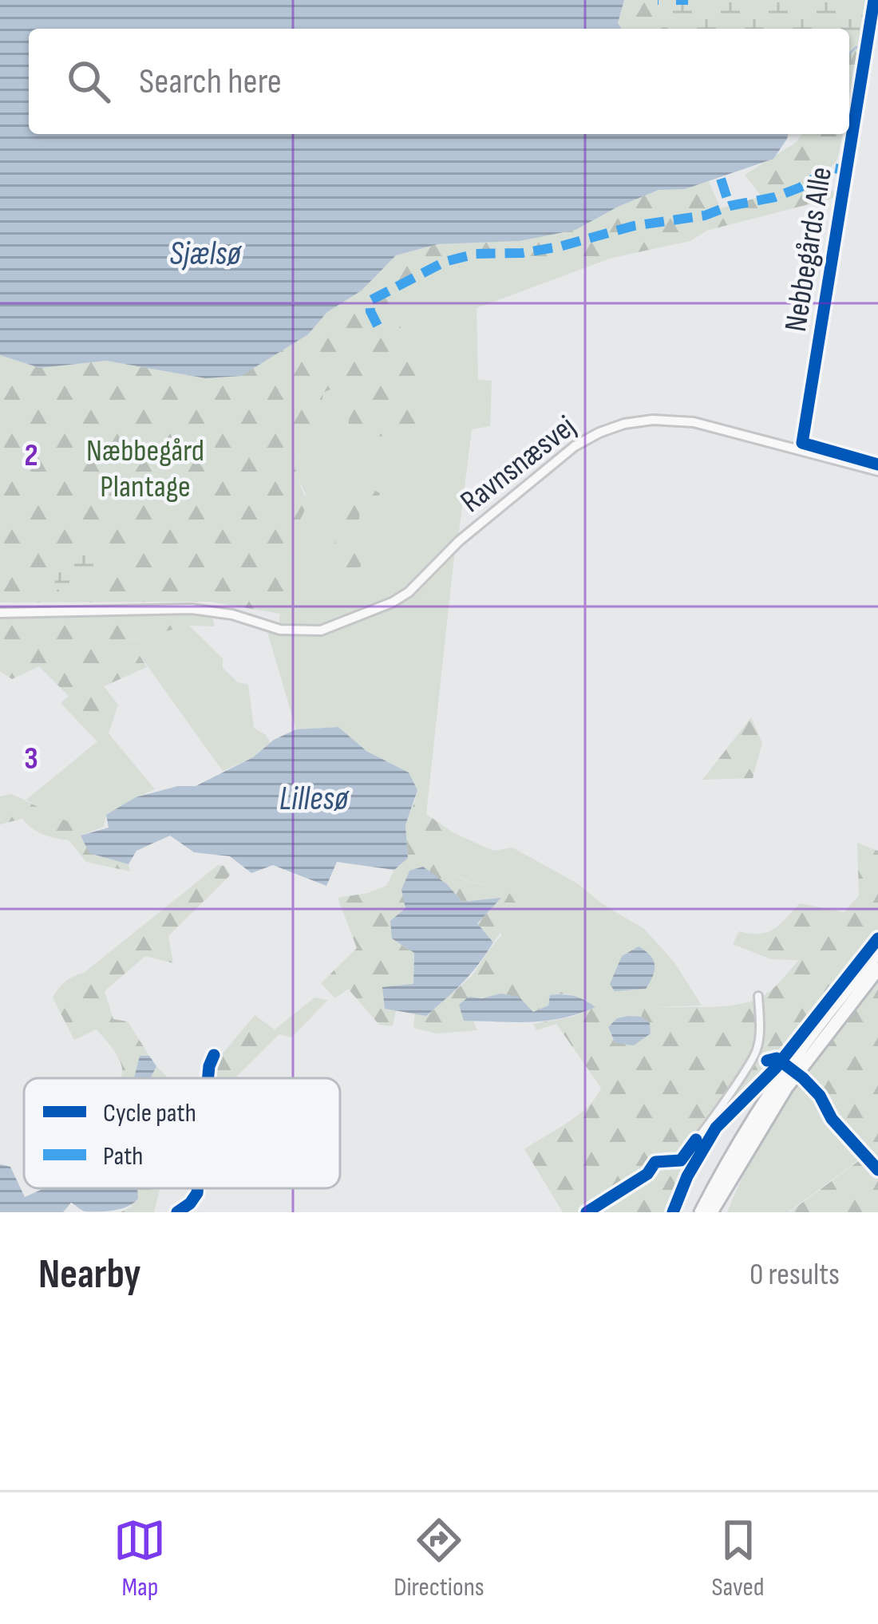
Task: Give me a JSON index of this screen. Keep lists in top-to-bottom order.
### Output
{
  "streets": {
    "main road": ["Ravnsnæsvej"],
    "street": ["Nebbegårds Alle"]
  },
  "crossings": [
    ["Nebbegårds Alle", "Ravnsnæsvej"]
  ],
  "water": ["Sjælsø", "Lillesø"],
  "parks": ["Næbbegård Plantage"],
  "legend": ["Cycle path", "Path"],
  "page": {
    "search": "Search here",
    "heading": ["Nearby", "0 results"],
    "nav": ["Map", "Directions", "Saved"]
  },
  "grid": {
    "rows": ["2", "3"]
  }
}
